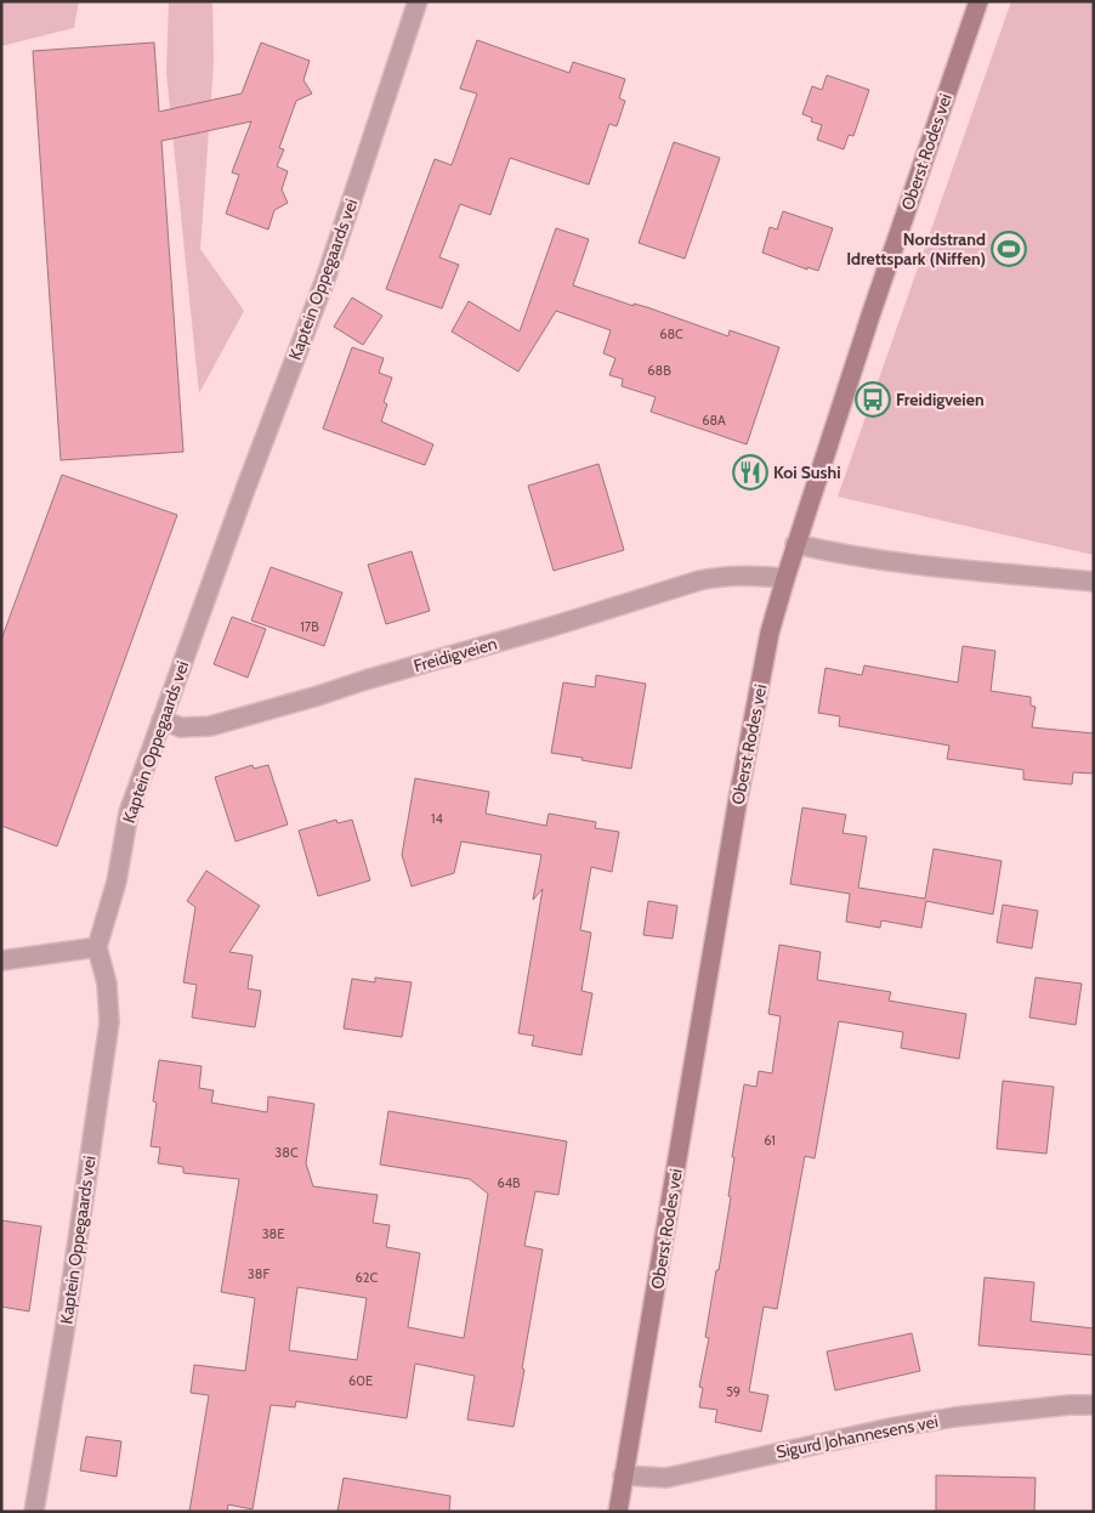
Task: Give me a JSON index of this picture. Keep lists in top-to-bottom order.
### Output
{
  "streets": {
    "street": [
      "Oberst Rodes vei",
      "Kaptein Oppegaards vei",
      "Freidigveien",
      "Sigurd Johannesens vei"
    ]
  },
  "crossings": [
    ["Oberst Rodes vei", "Freidigveien"],
    ["Oberst Rodes vei", "Sigurd Johannesens vei"],
    ["Kaptein Oppegaards vei", "Freidigveien"]
  ],
  "places": {
    "sports": ["Nordstrand Idrettspark (Niffen)"],
    "bus stop": ["Freidigveien"],
    "restaurant": ["Koi Sushi"]
  },
  "house_numbers": [
    "68C",
    "68B",
    "68A",
    "17B",
    "14",
    "61",
    "38C",
    "64B",
    "38E",
    "38F",
    "62C",
    "60E",
    "59"
  ]
}
